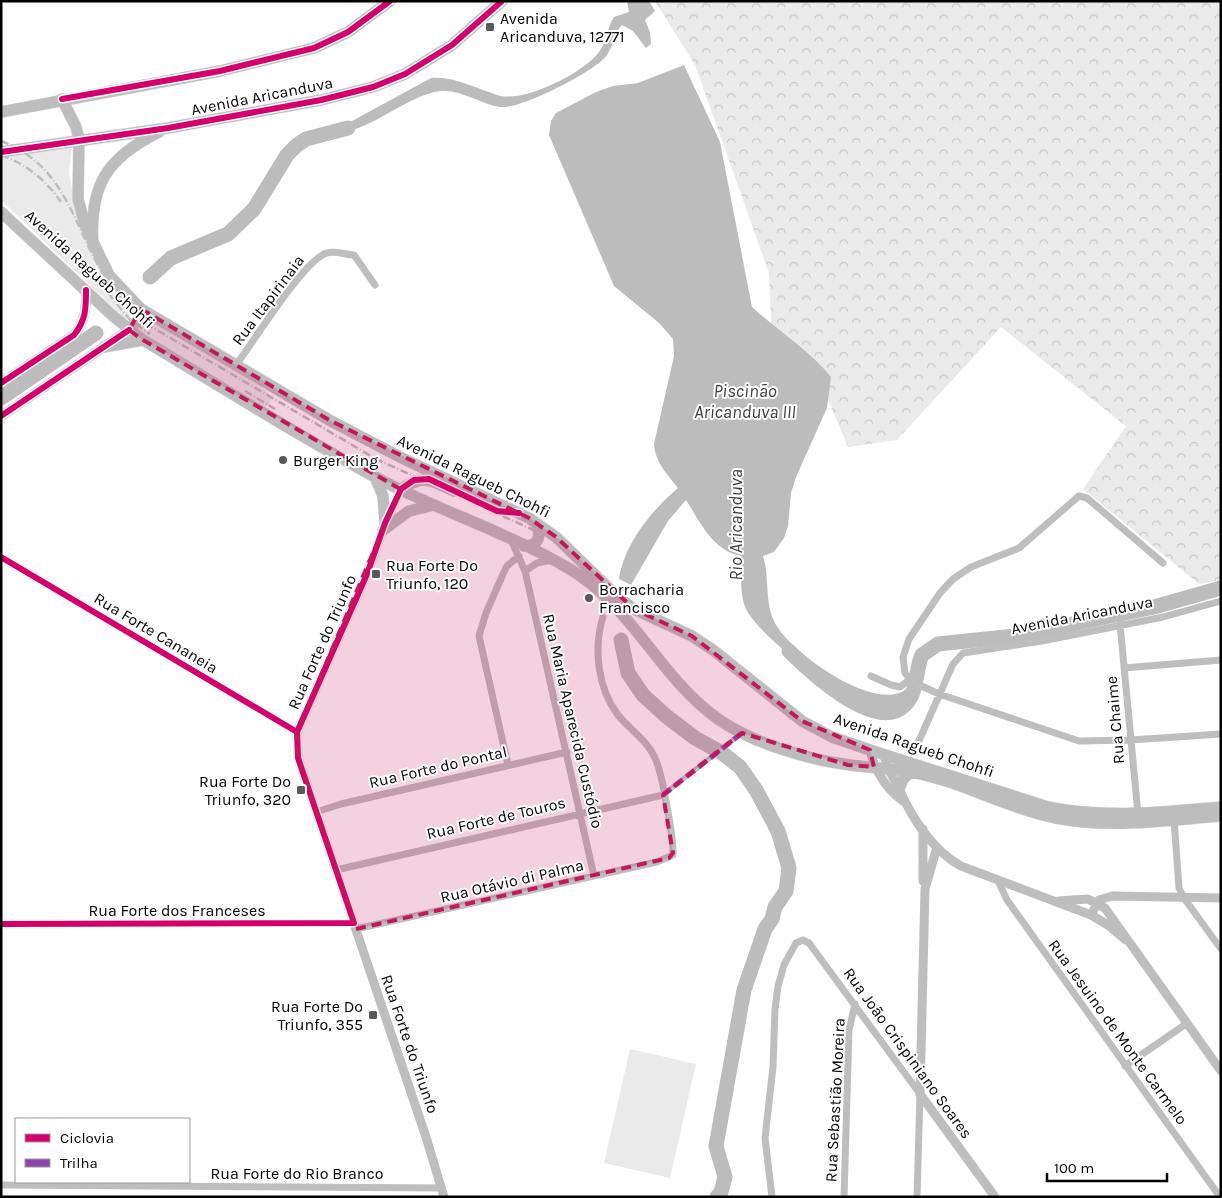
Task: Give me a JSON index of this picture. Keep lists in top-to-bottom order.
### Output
{
  "streets": {
    "main road": ["Avenida Aricanduva", "Avenida Ragueb Chohfi"],
    "street": [
      "Rua Itapirinaia",
      "Rua Forte Cananeia",
      "Rua Forte do Triunfo",
      "Rua Chaime",
      "Rua Maria Aparecida Custódio",
      "Rua Forte do Pontal",
      "Rua Forte de Touros",
      "Rua Otávio di Palma",
      "Rua Forte dos Franceses",
      "Rua Jesuino de Monte Carmelo",
      "Rua João Crispiniano Soares",
      "Rua Sebastião Moreira",
      "Rua Forte do Rio Branco"
    ]
  },
  "crossings": [
    ["Avenida Aricanduva", "Avenida Ragueb Chohfi"],
    ["Avenida Aricanduva", "Rua Chaime"],
    ["Avenida Ragueb Chohfi", "Rua Itapirinaia"],
    ["Avenida Ragueb Chohfi", "Rua Forte do Triunfo"],
    ["Avenida Ragueb Chohfi", "Rua Chaime"],
    ["Avenida Ragueb Chohfi", "Rua Maria Aparecida Custódio"],
    ["Rua Forte Cananeia", "Rua Forte do Triunfo"],
    ["Rua Forte do Triunfo", "Rua Forte do Pontal"],
    ["Rua Forte do Triunfo", "Rua Forte de Touros"],
    ["Rua Forte do Triunfo", "Rua Otávio di Palma"],
    ["Rua Forte do Triunfo", "Rua Forte dos Franceses"],
    ["Rua Forte do Triunfo", "Rua Forte do Rio Branco"],
    ["Rua Maria Aparecida Custódio", "Rua Forte do Pontal"],
    ["Rua Maria Aparecida Custódio", "Rua Forte de Touros"],
    ["Rua Maria Aparecida Custódio", "Rua Otávio di Palma"],
    ["Rua Forte de Touros", "Rua Otávio di Palma"],
    ["Rua Otávio di Palma", "Rua Forte dos Franceses"],
    ["Rua João Crispiniano Soares", "Rua Sebastião Moreira"]
  ],
  "water": ["Piscinão Aricanduva III", "Rio Aricanduva"],
  "places": {
    "transit": [
      "Avenida Aricanduva, 12771",
      "Rua Forte Do Triunfo, 120",
      "Rua Forte Do Triunfo, 320",
      "Rua Forte Do Triunfo, 355"
    ],
    "other": ["Burger King", "Borracharia Francisco"]
  },
  "legend": ["Ciclovia", "Trilha"],
  "scale_bar": "100 m"
}
